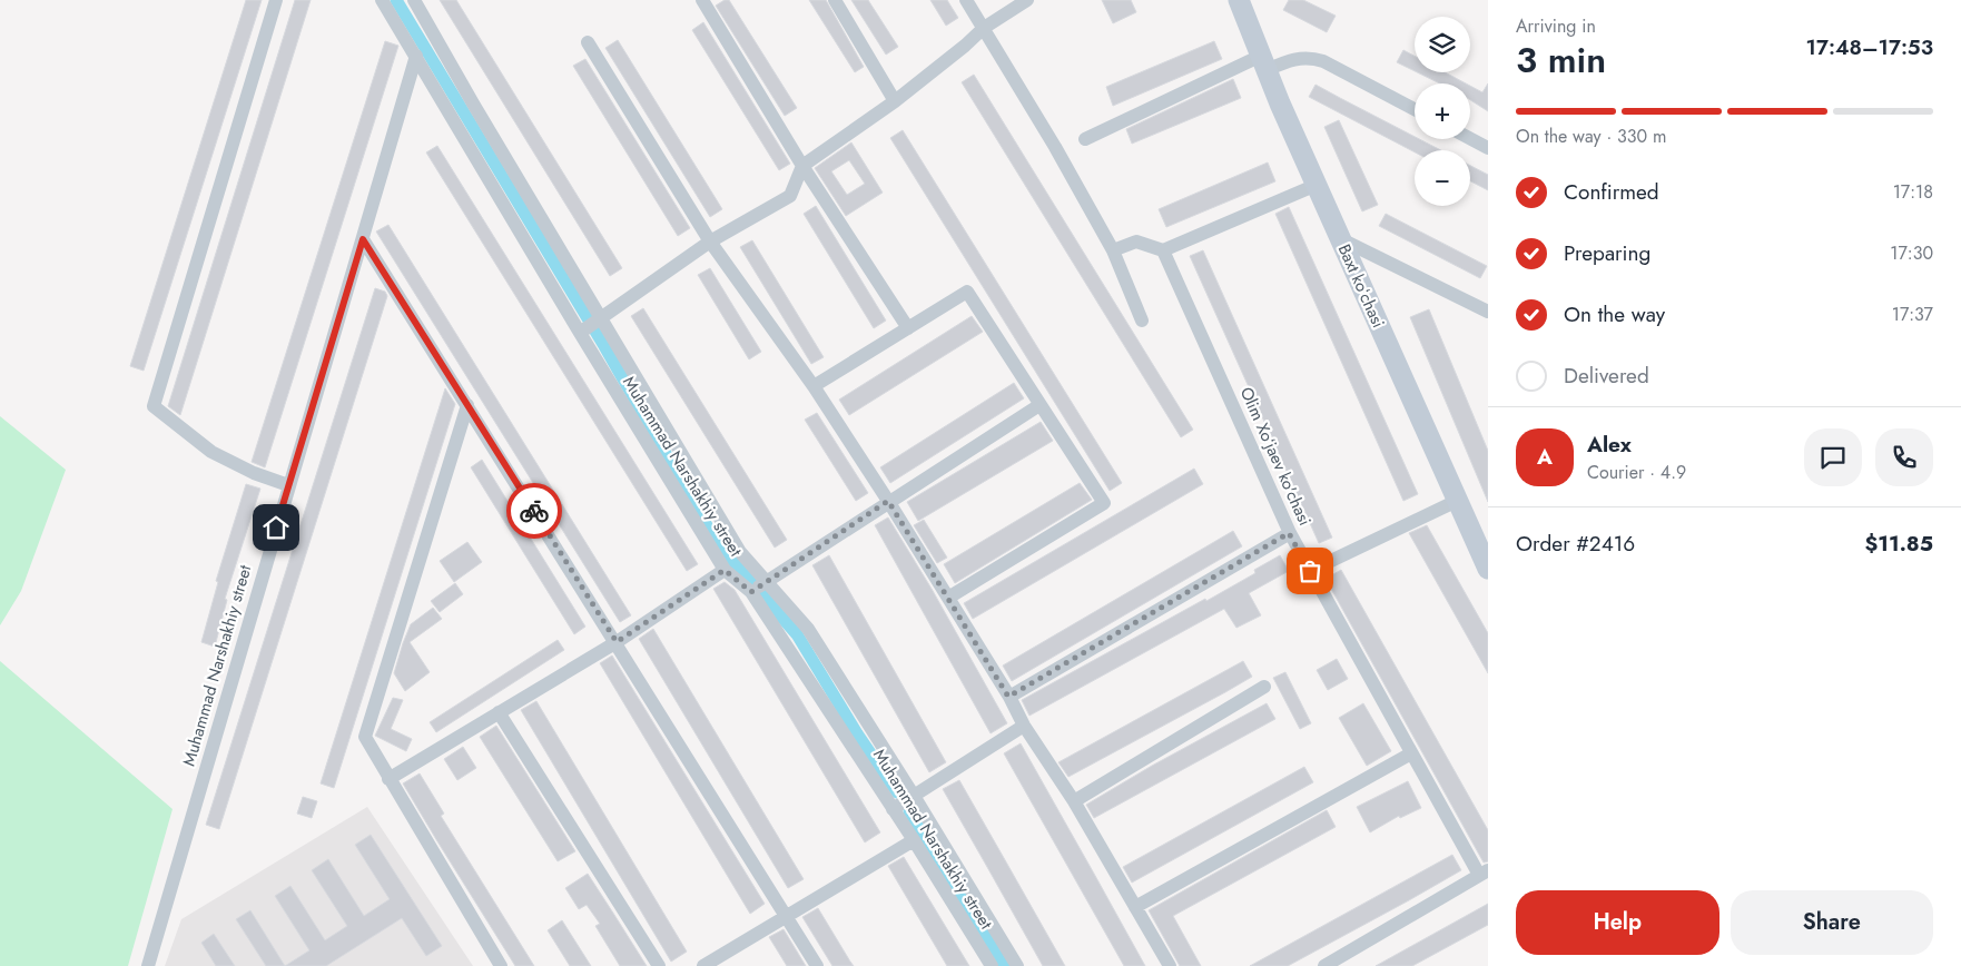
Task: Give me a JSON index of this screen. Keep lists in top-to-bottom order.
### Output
{
  "streets": {
    "main road": ["Baxt koʻchasi"],
    "street": ["Olim Xoʻjaev ko'chasi", "Muhammad Narshakhiy street"]
  },
  "page": {
    "heading": ["3 min", "Arriving in", "17:48–17:53"],
    "panel": [
      "Alex",
      "Courier · 4.9",
      "Order #2416",
      "$11.85"
    ],
    "map_buttons": ["+", "−"],
    "bar": "On the way · 330 m",
    "list": [
      ["Confirmed", "17:18"],
      ["Preparing", "17:30"],
      ["On the way", "17:37"],
      "Delivered"
    ],
    "round": "A",
    "buttons": ["Help", "Share"]
  }
}
